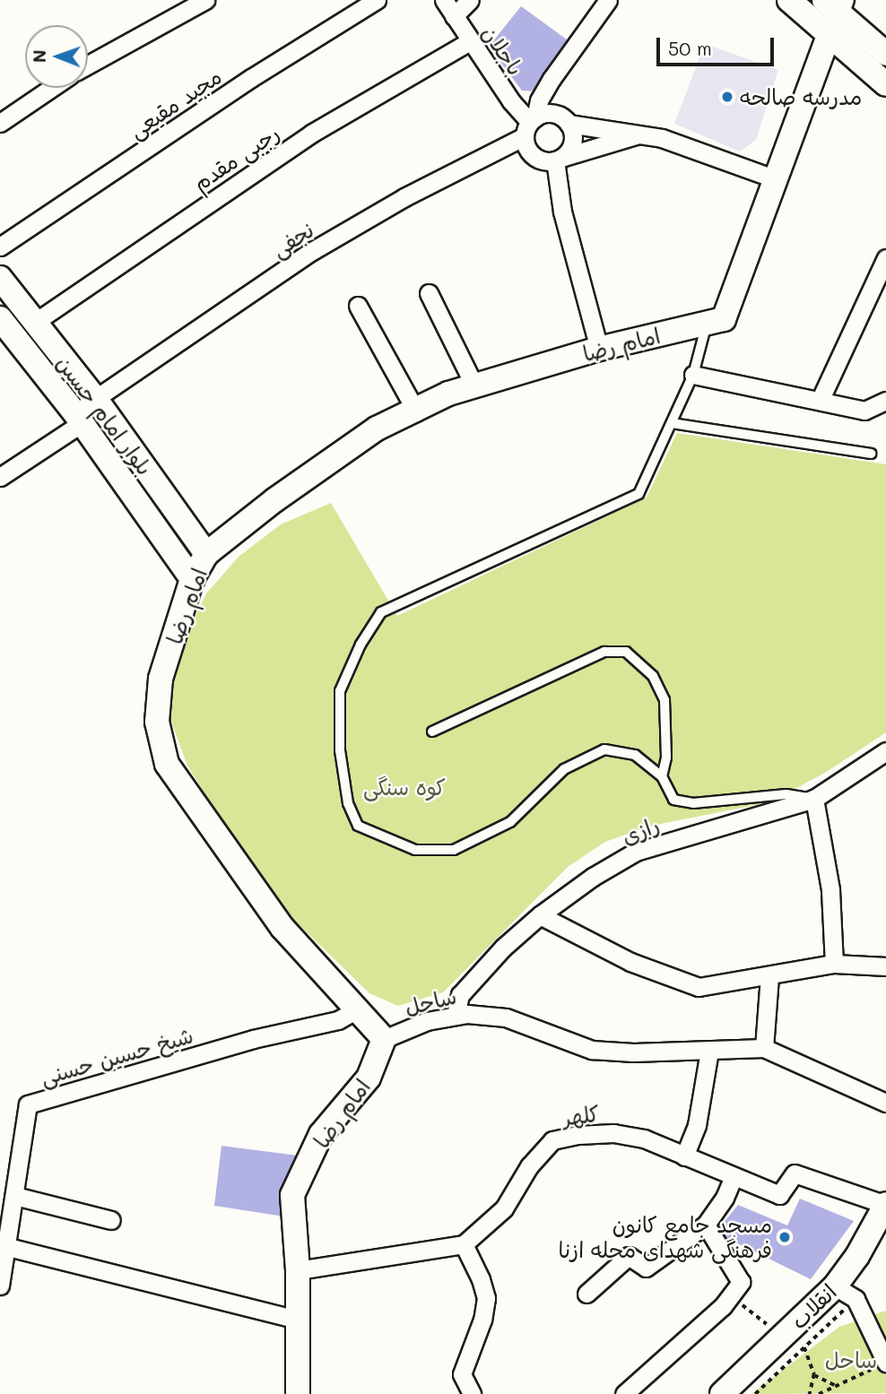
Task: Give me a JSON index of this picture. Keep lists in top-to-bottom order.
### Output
{
  "streets": {
    "street": [
      "باجلان",
      "مجید مقیعی",
      "رجبی مقدم",
      "نجفی",
      "امام رضا",
      "بلوار امام حسین",
      "رازی",
      "ساحل",
      "شیخ حسین حسنی",
      "کلهر",
      "انقلاب"
    ]
  },
  "crossings": [
    ["باجلان", "رجبی مقدم"],
    ["باجلان", "نجفی"],
    ["رجبی مقدم", "بلوار امام حسین"],
    ["نجفی", "بلوار امام حسین"],
    ["امام رضا", "بلوار امام حسین"],
    ["امام رضا", "ساحل"],
    ["امام رضا", "شیخ حسین حسنی"],
    ["رازی", "ساحل"],
    ["کلهر", "انقلاب"]
  ],
  "parks": ["کوه سنگی", "ساحل"],
  "places": ["مدرسه صالحه", "مسجد جامع کانون فرهنگی شهدای محله ازنا"],
  "scale_bar": "50 m",
  "north": "left"
}
